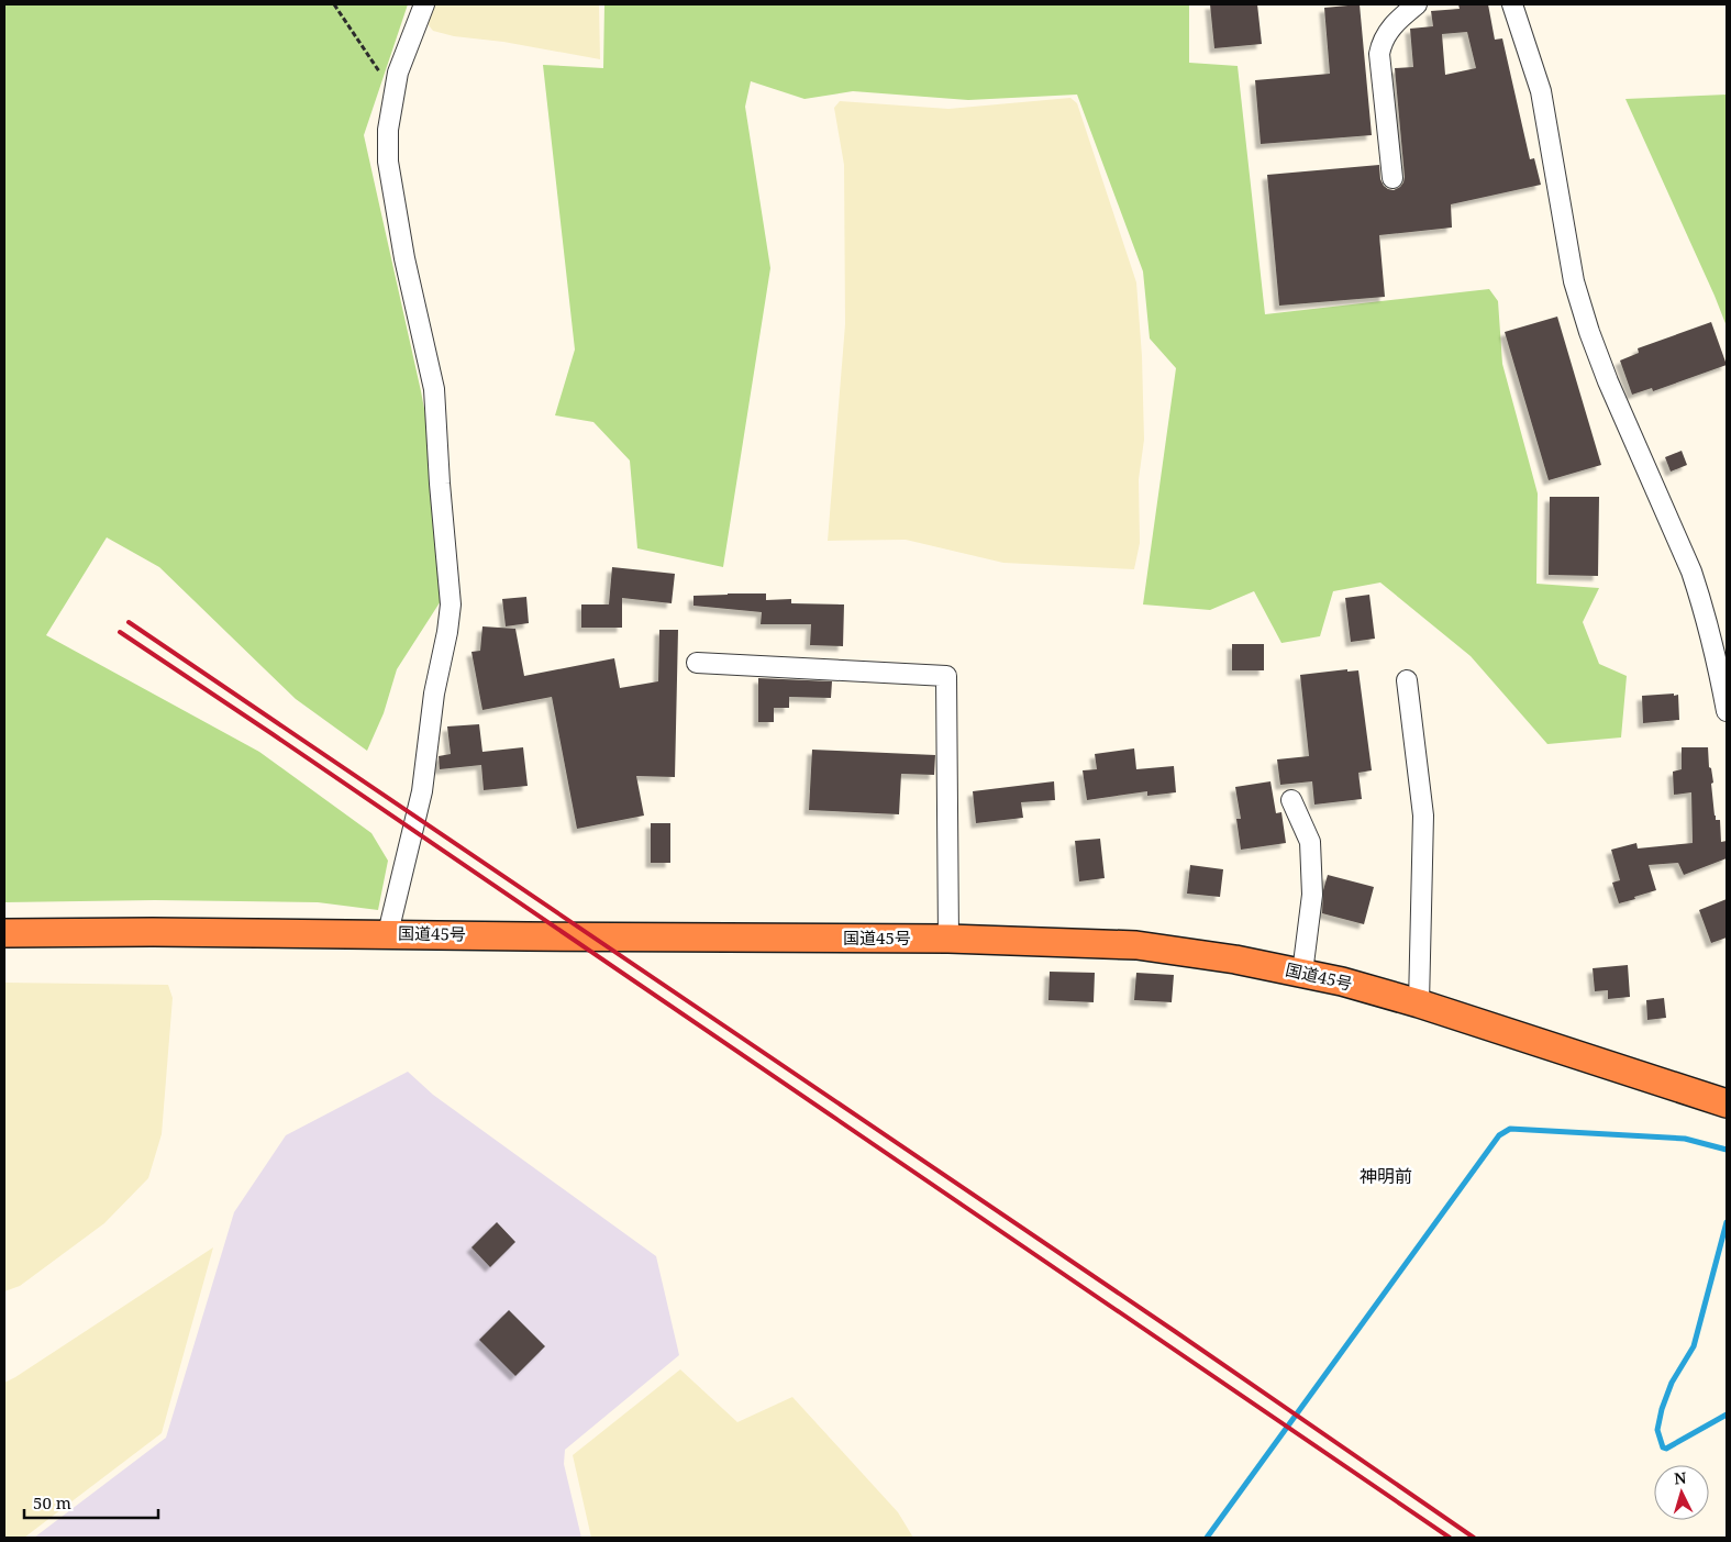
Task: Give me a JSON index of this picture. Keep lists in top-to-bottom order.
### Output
{
  "streets": {
    "highway": ["国道45号"]
  },
  "districts": ["神明前"],
  "scale_bar": "50 m",
  "north": "top"
}
